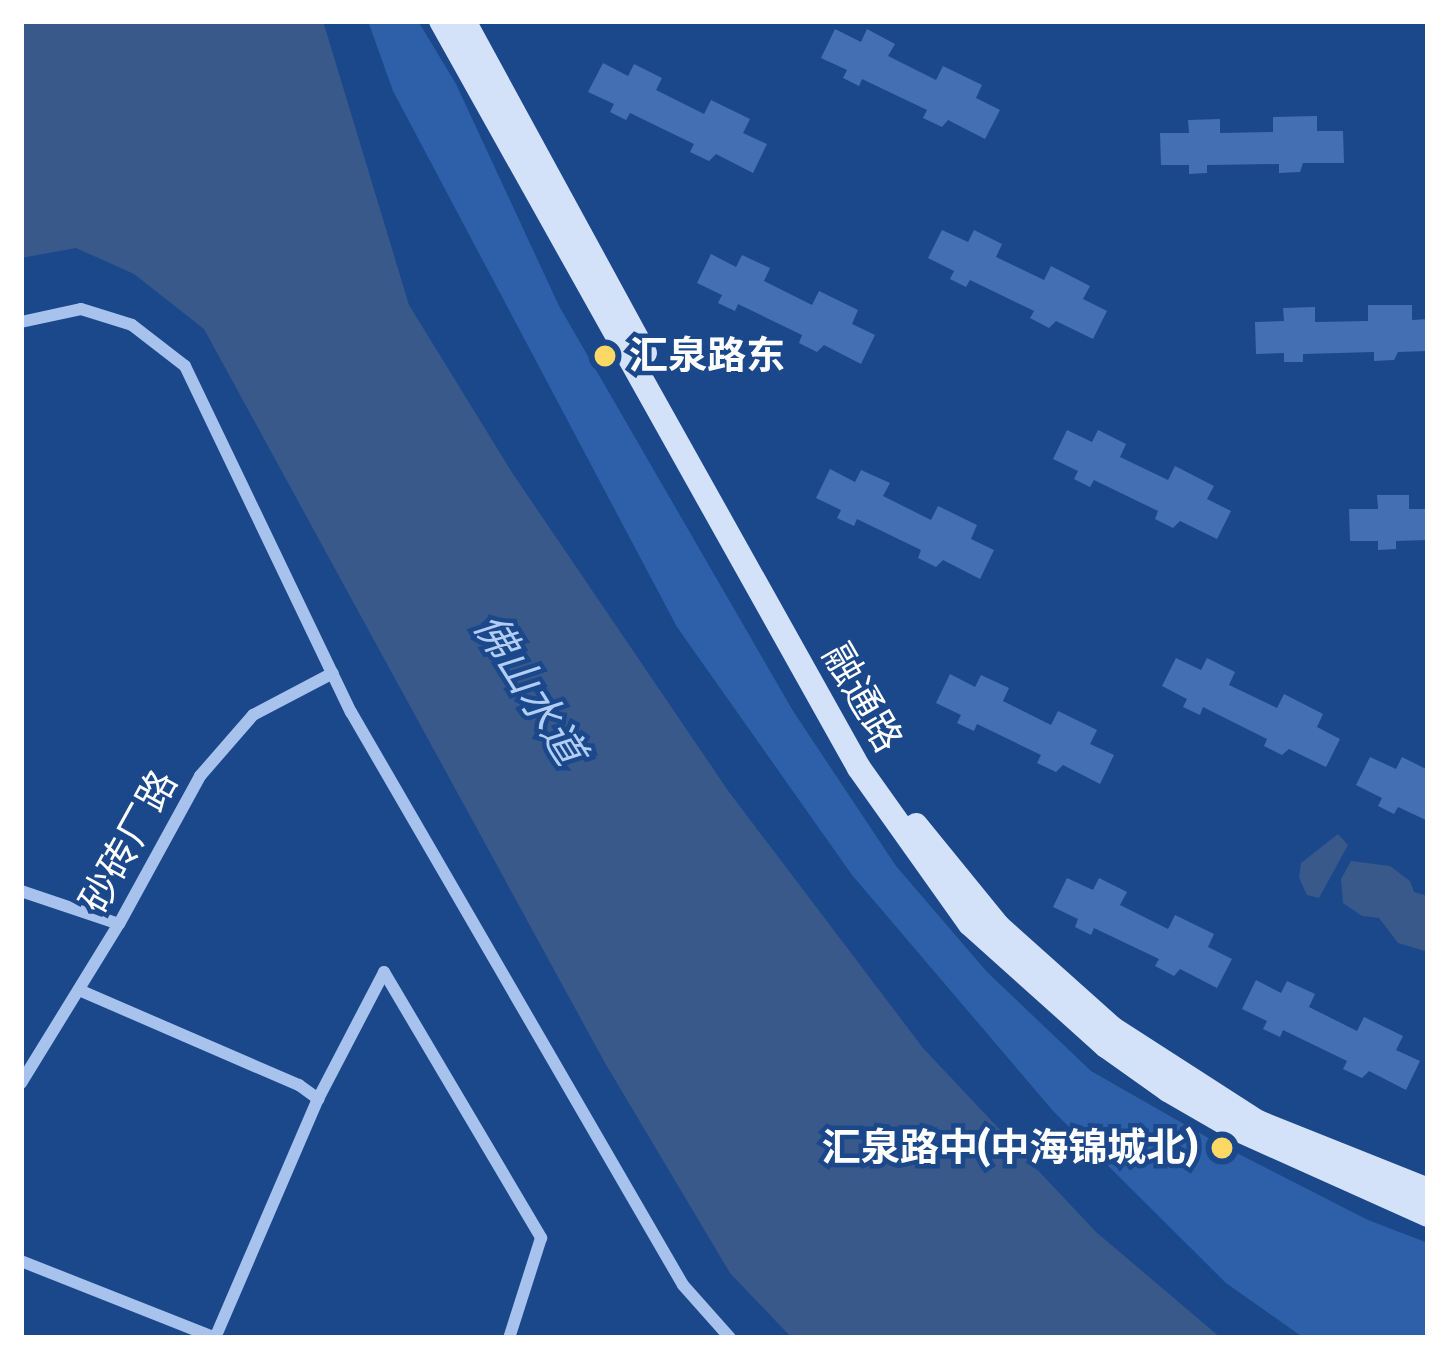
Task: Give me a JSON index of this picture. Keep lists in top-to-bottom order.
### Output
{
  "streets": {
    "main road": ["融通路"],
    "street": ["砂砖厂路"]
  },
  "water": ["佛山水道"],
  "places": ["汇泉路东", "汇泉路中(中海锦城北)"]
}
